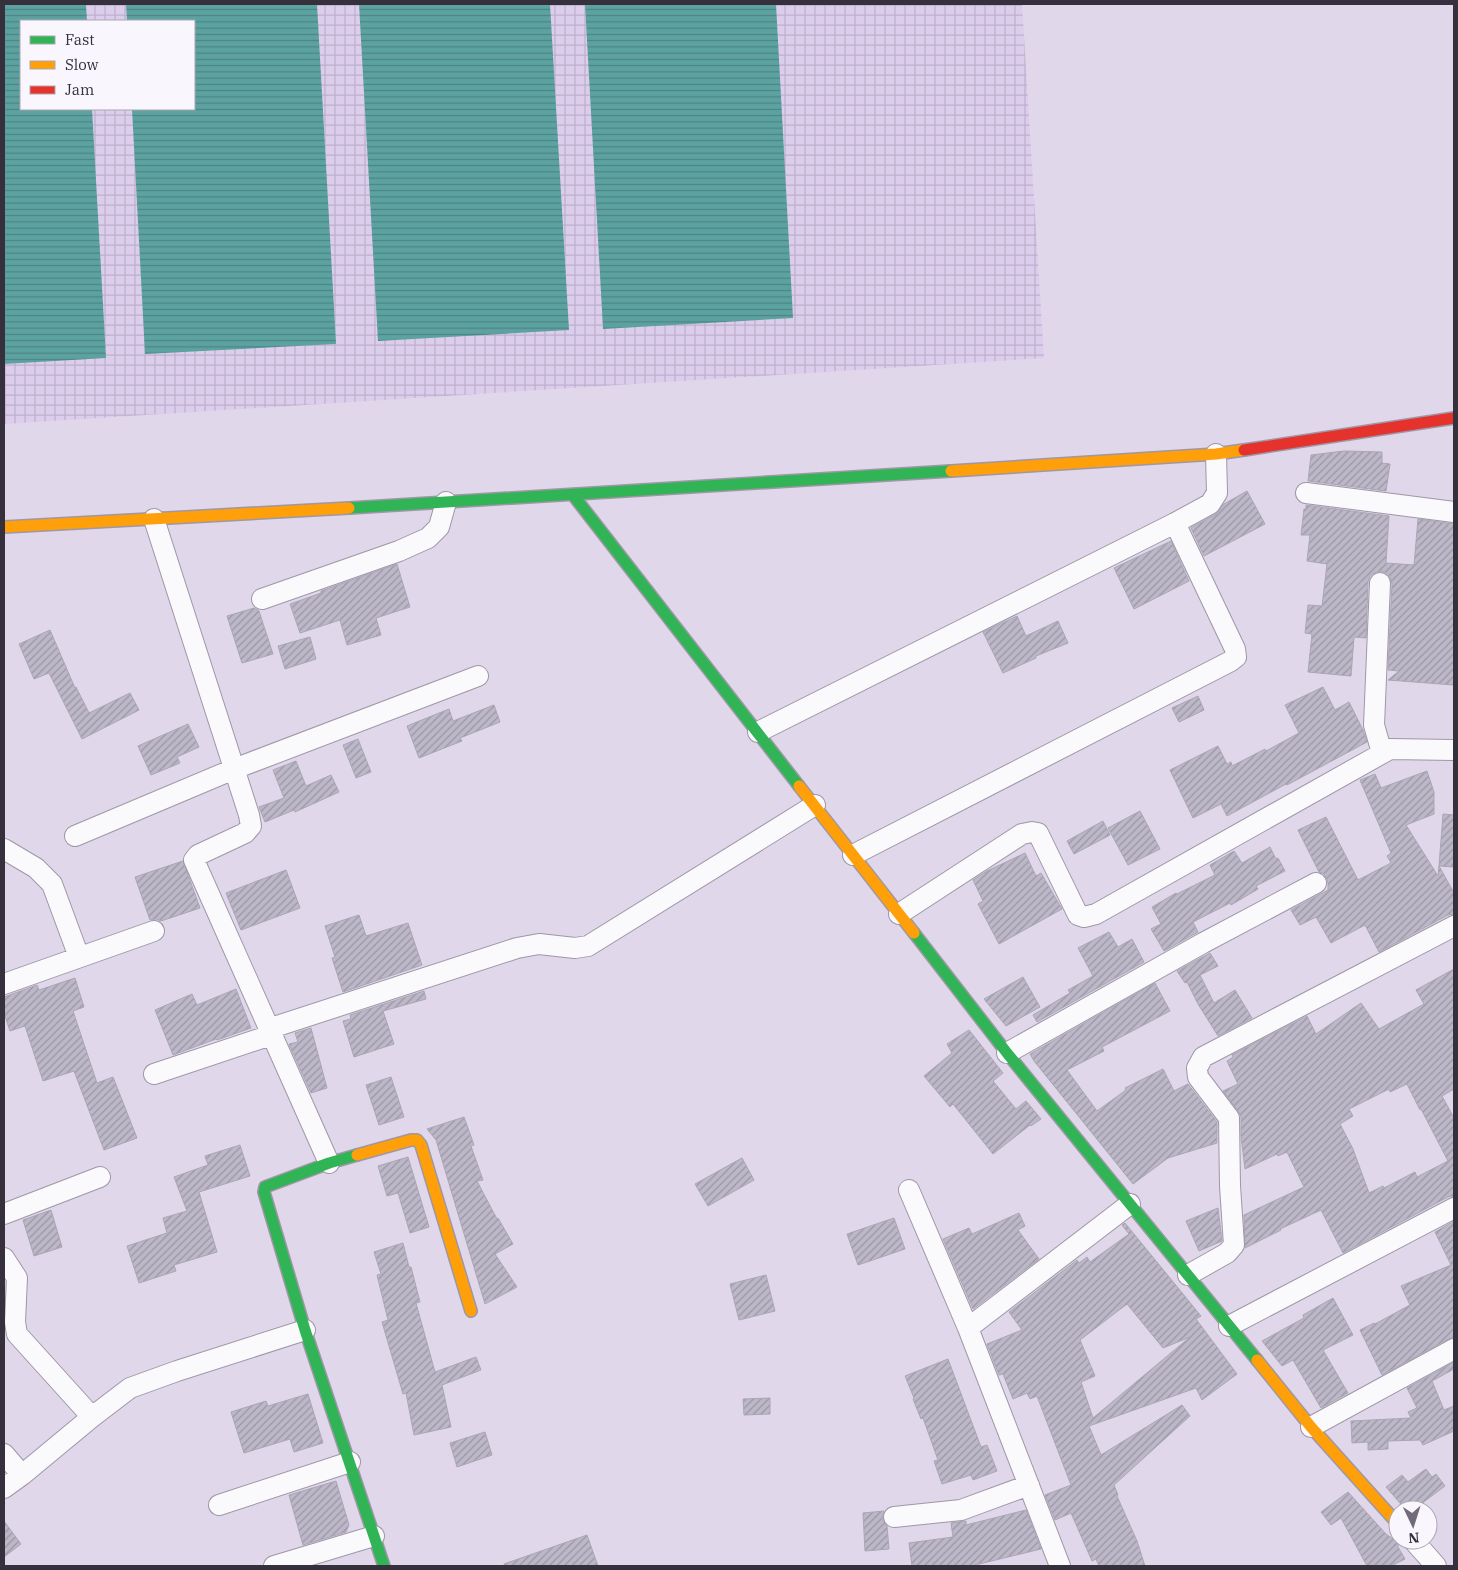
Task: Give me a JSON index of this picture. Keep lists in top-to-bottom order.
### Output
{
  "legend": ["Fast", "Slow", "Jam"],
  "north": "bottom"
}
